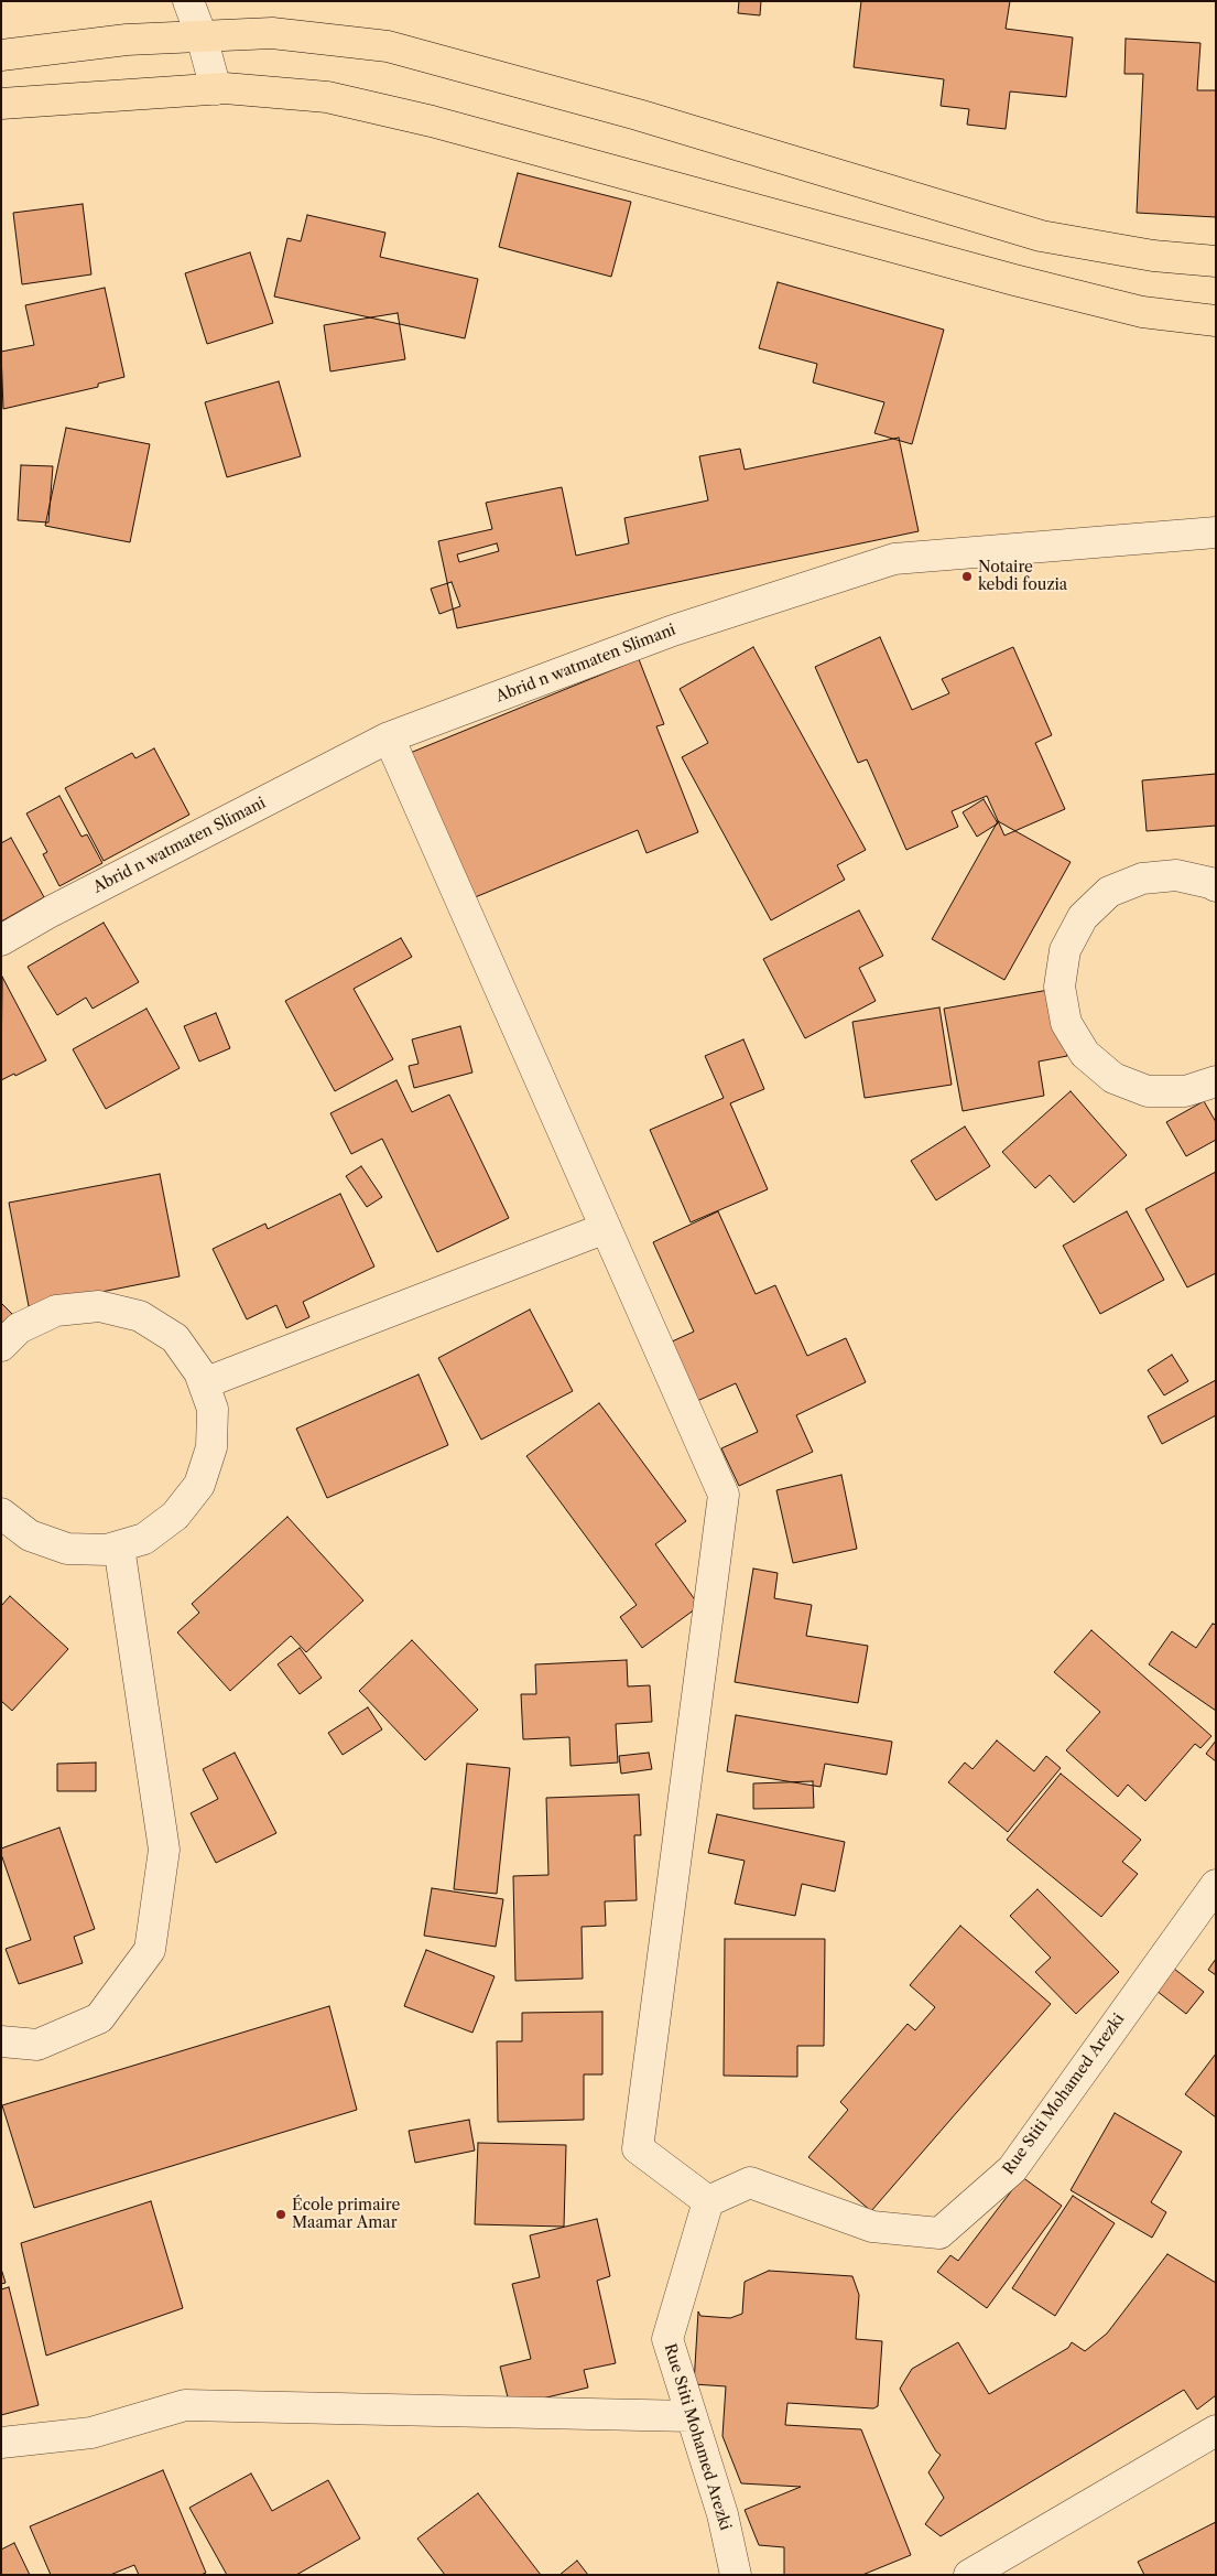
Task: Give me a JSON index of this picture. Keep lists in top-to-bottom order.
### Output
{
  "streets": {
    "street": ["Abrid n watmaten Slimani", "Rue Stiti Mohamed Arezki"]
  },
  "places": ["Notaire kebdi fouzia", "École primaire Maamar Amar"]
}
